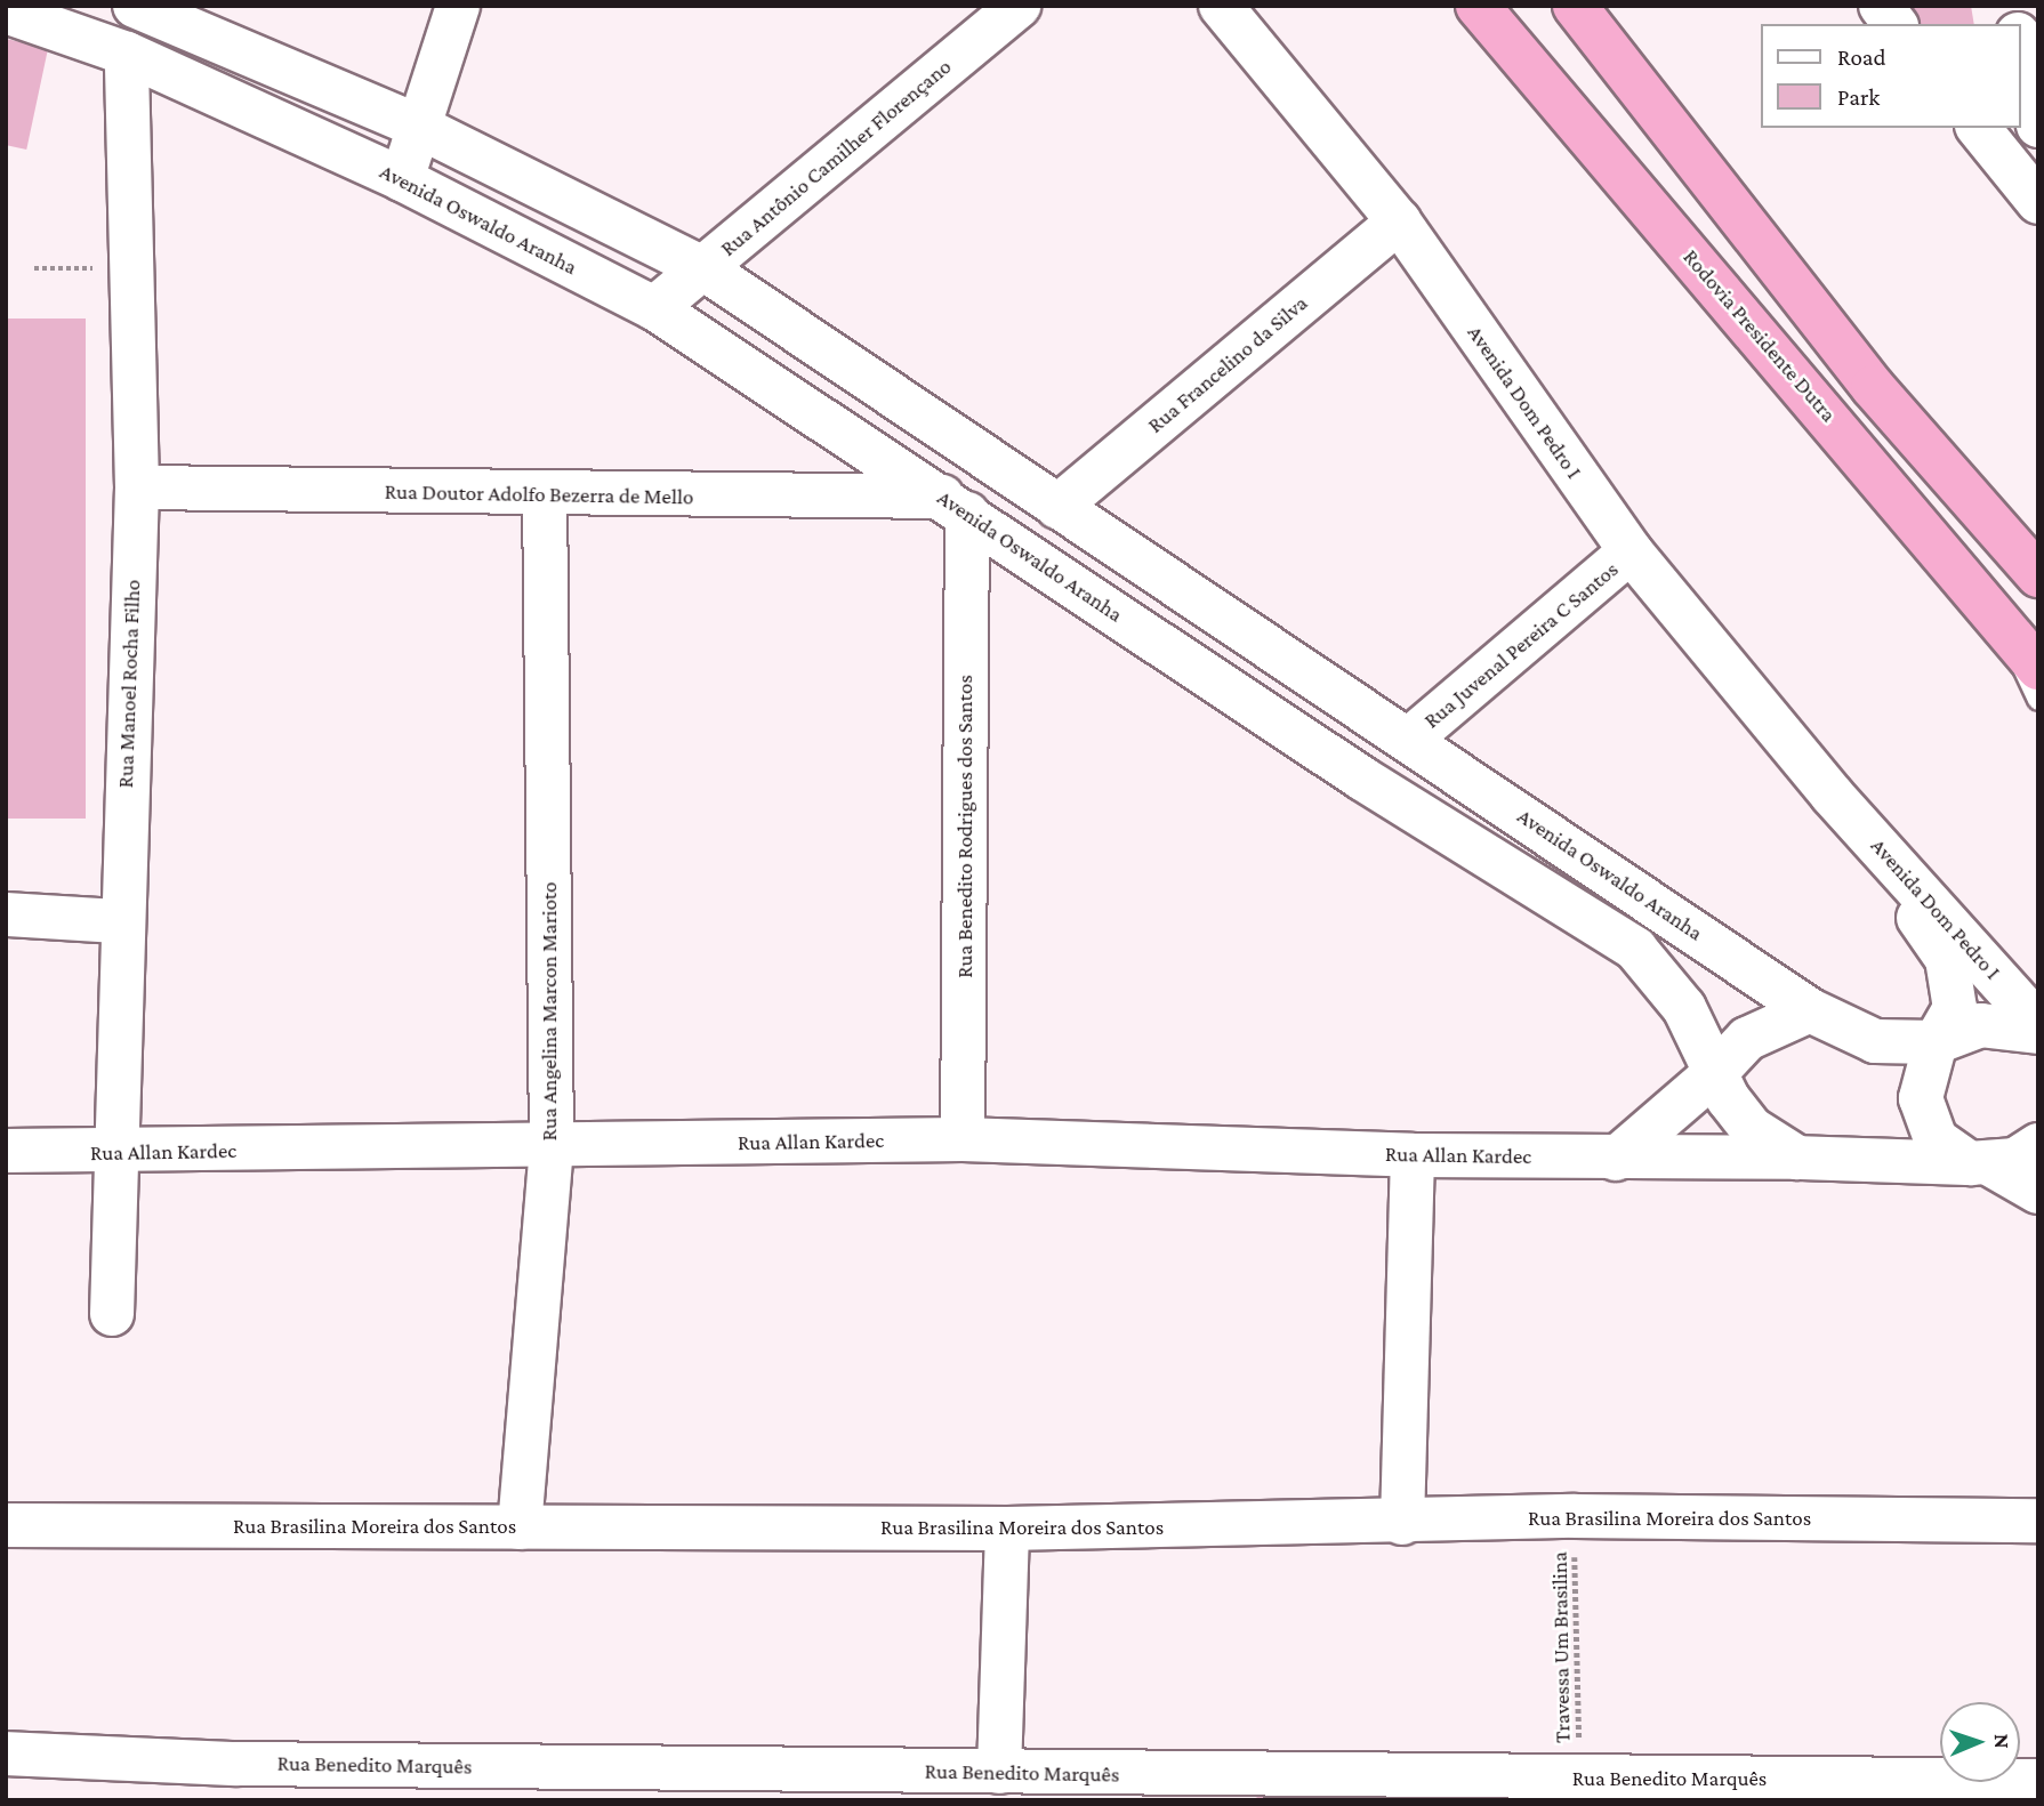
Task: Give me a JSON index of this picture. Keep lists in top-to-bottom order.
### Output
{
  "streets": {
    "highway": ["Rodovia Presidente Dutra"],
    "street": [
      "Rua Antônio Camilher Florençano",
      "Avenida Oswaldo Aranha",
      "Rua Francelino da Silva",
      "Avenida Dom Pedro I",
      "Rua Doutor Adolfo Bezerra de Mello",
      "Rua Juvenal Pereira C Santos",
      "Rua Manoel Rocha Filho",
      "Rua Benedito Rodrigues dos Santos",
      "Rua Angelina Marcon Marioto",
      "Rua Allan Kardec",
      "Rua Brasilina Moreira dos Santos",
      "Rua Benedito Marquês"
    ],
    "path": ["Travessa Um Brasilina"]
  },
  "crossings": [
    ["Rua Antônio Camilher Florençano", "Avenida Oswaldo Aranha"],
    ["Avenida Oswaldo Aranha", "Rua Francelino da Silva"],
    ["Avenida Oswaldo Aranha", "Avenida Dom Pedro I"],
    ["Avenida Oswaldo Aranha", "Rua Doutor Adolfo Bezerra de Mello"],
    ["Avenida Oswaldo Aranha", "Rua Juvenal Pereira C Santos"],
    ["Avenida Oswaldo Aranha", "Rua Manoel Rocha Filho"],
    ["Avenida Oswaldo Aranha", "Rua Benedito Rodrigues dos Santos"],
    ["Avenida Oswaldo Aranha", "Rua Allan Kardec"],
    ["Rua Francelino da Silva", "Avenida Dom Pedro I"],
    ["Avenida Dom Pedro I", "Rua Juvenal Pereira C Santos"],
    ["Rua Doutor Adolfo Bezerra de Mello", "Rua Manoel Rocha Filho"],
    ["Rua Doutor Adolfo Bezerra de Mello", "Rua Benedito Rodrigues dos Santos"],
    ["Rua Doutor Adolfo Bezerra de Mello", "Rua Angelina Marcon Marioto"],
    ["Rua Manoel Rocha Filho", "Rua Allan Kardec"],
    ["Rua Benedito Rodrigues dos Santos", "Rua Allan Kardec"],
    ["Rua Angelina Marcon Marioto", "Rua Allan Kardec"],
    ["Rua Angelina Marcon Marioto", "Rua Brasilina Moreira dos Santos"],
    ["Rua Brasilina Moreira dos Santos", "Travessa Um Brasilina"],
    ["Travessa Um Brasilina", "Rua Benedito Marquês"]
  ],
  "legend": ["Road", "Park"],
  "north": "right"
}
